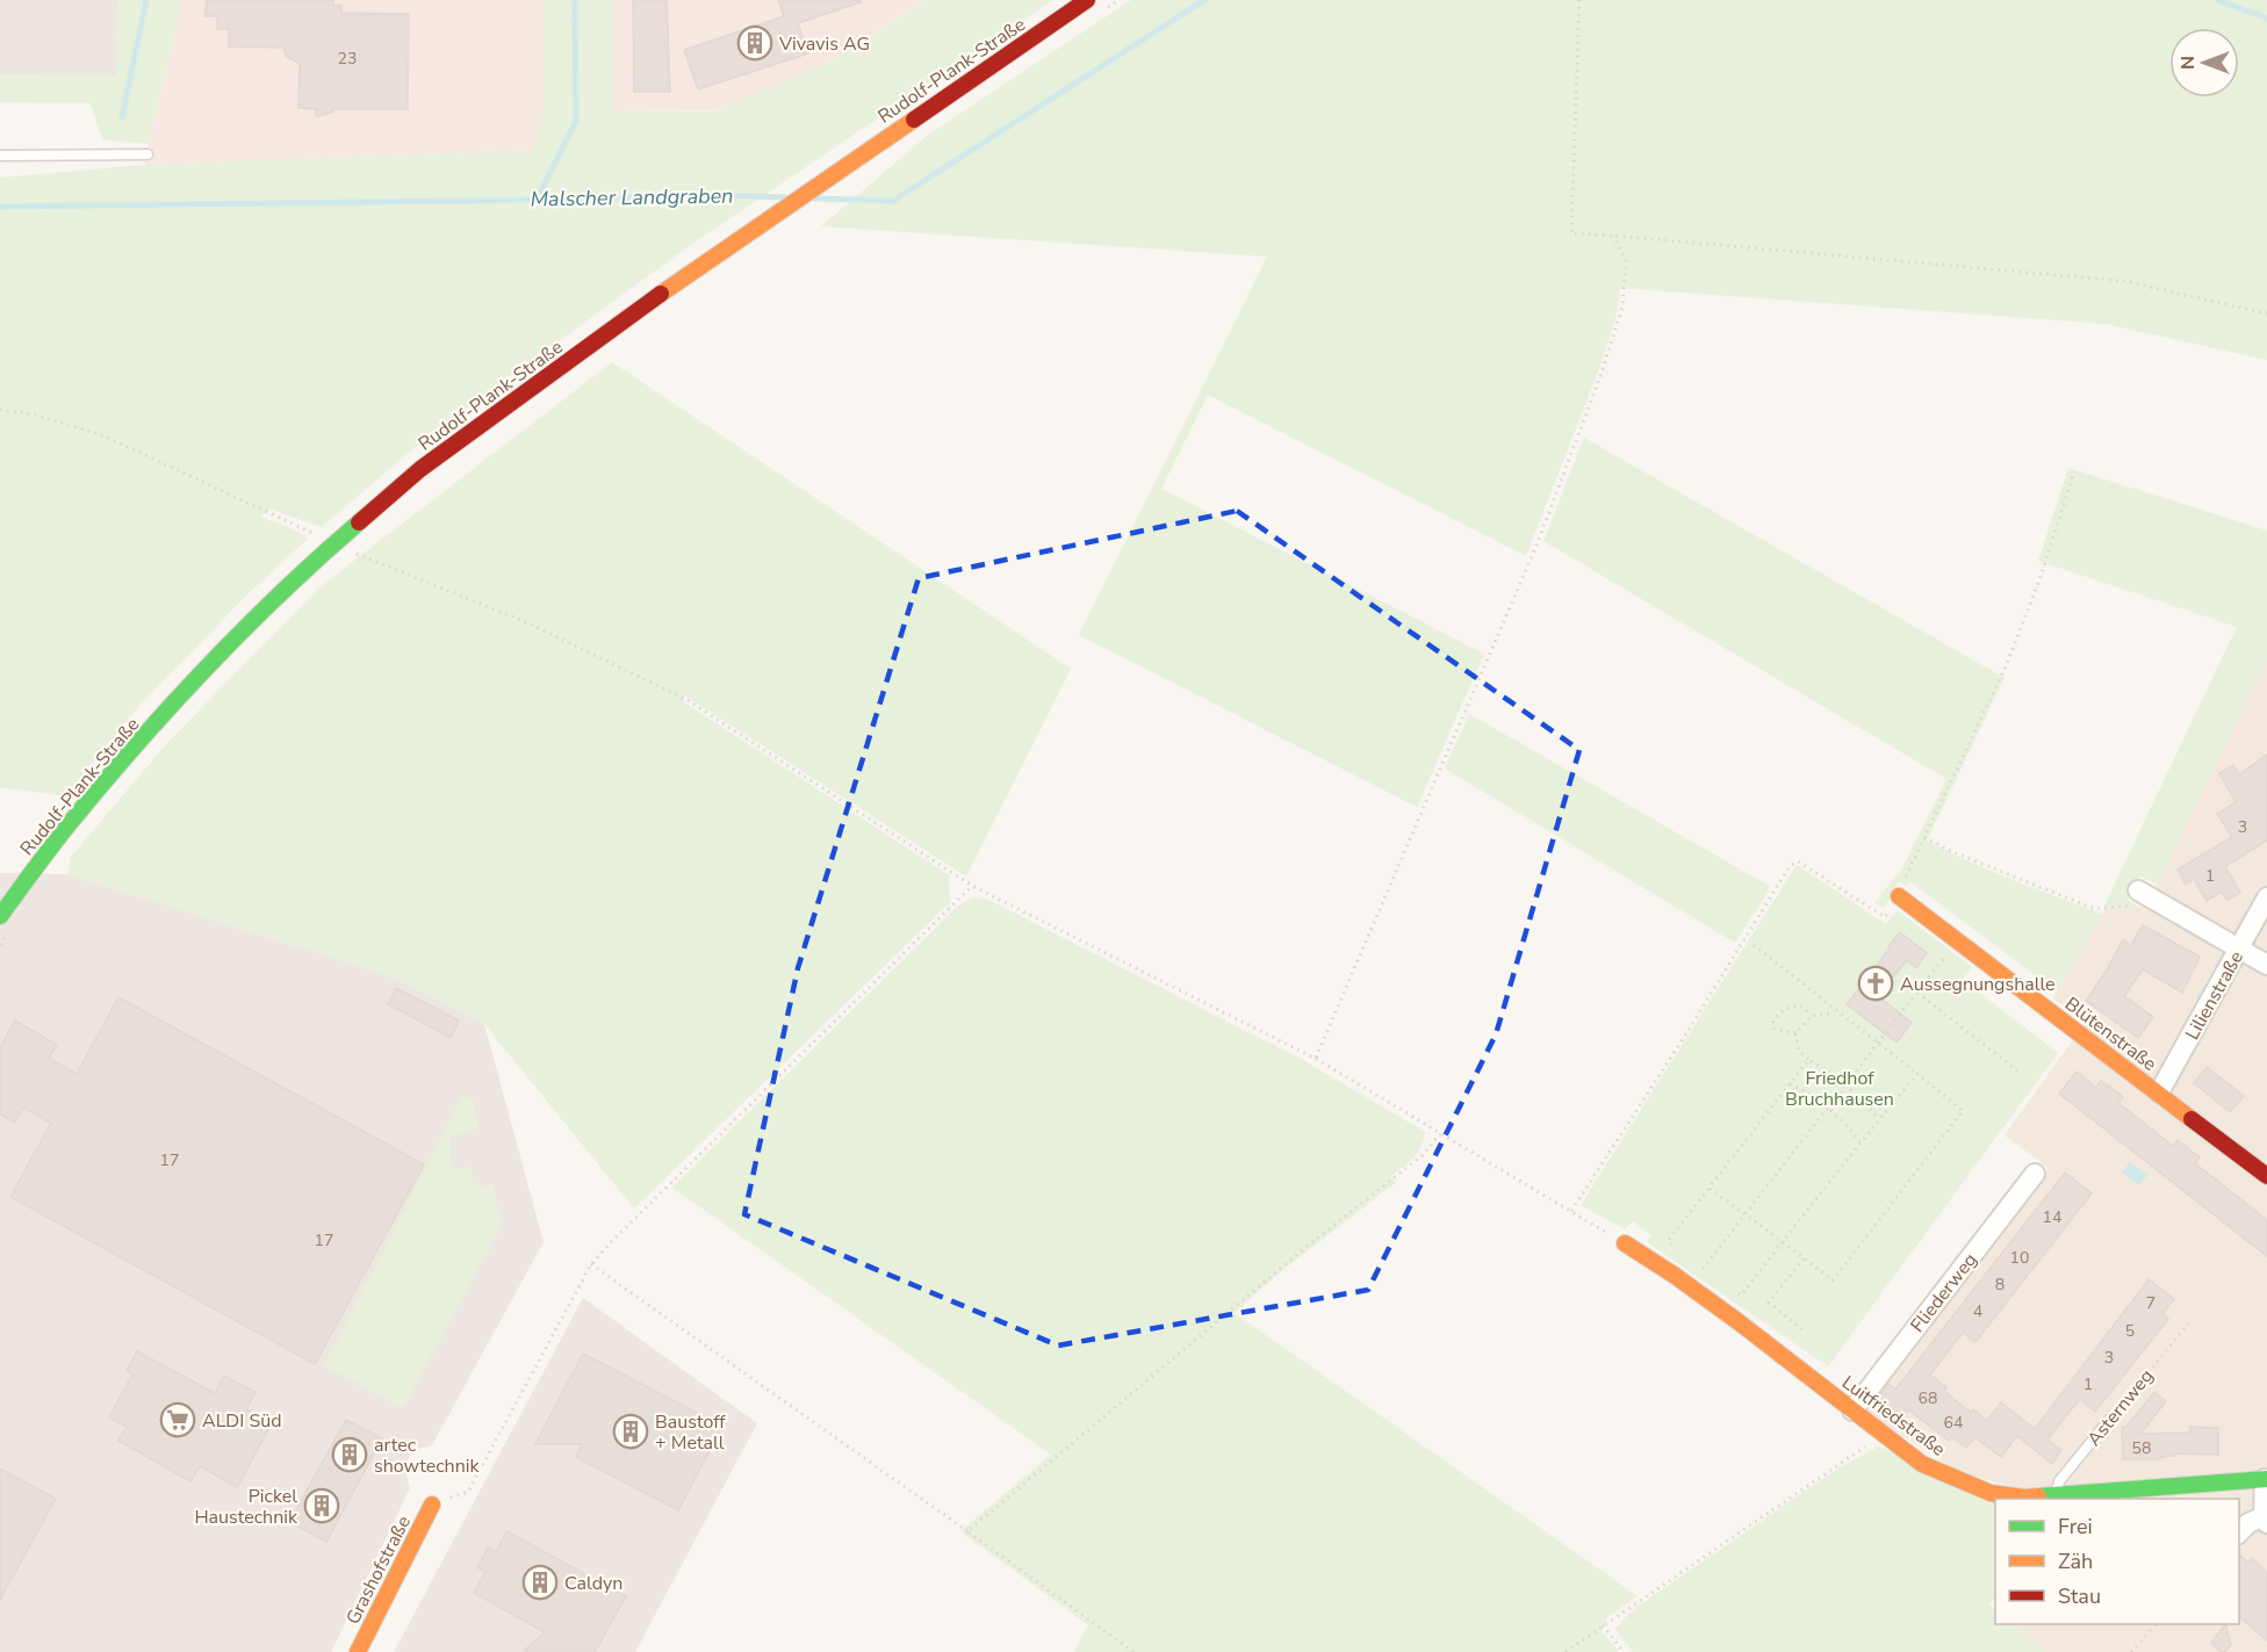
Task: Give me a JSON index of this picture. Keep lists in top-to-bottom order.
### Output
{
  "streets": {
    "main road": [
      "Rudolf-Plank-Straße",
      "Blütenstraße",
      "Luitfriedstraße",
      "Grashofstraße"
    ],
    "street": ["Lilienstraße", "Fliederweg"],
    "lane": ["Asternweg"]
  },
  "crossings": [
    ["Lilienstraße", "Blütenstraße"],
    ["Fliederweg", "Luitfriedstraße"],
    ["Asternweg", "Luitfriedstraße"]
  ],
  "water": ["Malscher Landgraben"],
  "parks": ["Friedhof Bruchhausen"],
  "places": {
    "building": [
      "Vivavis AG",
      "Baustoff + Metall",
      "artec showtechnik",
      "Pickel Haustechnik",
      "Caldyn"
    ],
    "church": ["Aussegnungshalle"],
    "supermarket": ["ALDI Süd"]
  },
  "house_numbers": [
    "23",
    "3",
    "1",
    "17",
    "14",
    "17",
    "10",
    "8",
    "7",
    "4",
    "5",
    "3",
    "1",
    "68",
    "64",
    "58"
  ],
  "legend": ["Frei", "Zäh", "Stau"],
  "north": "left"
}
